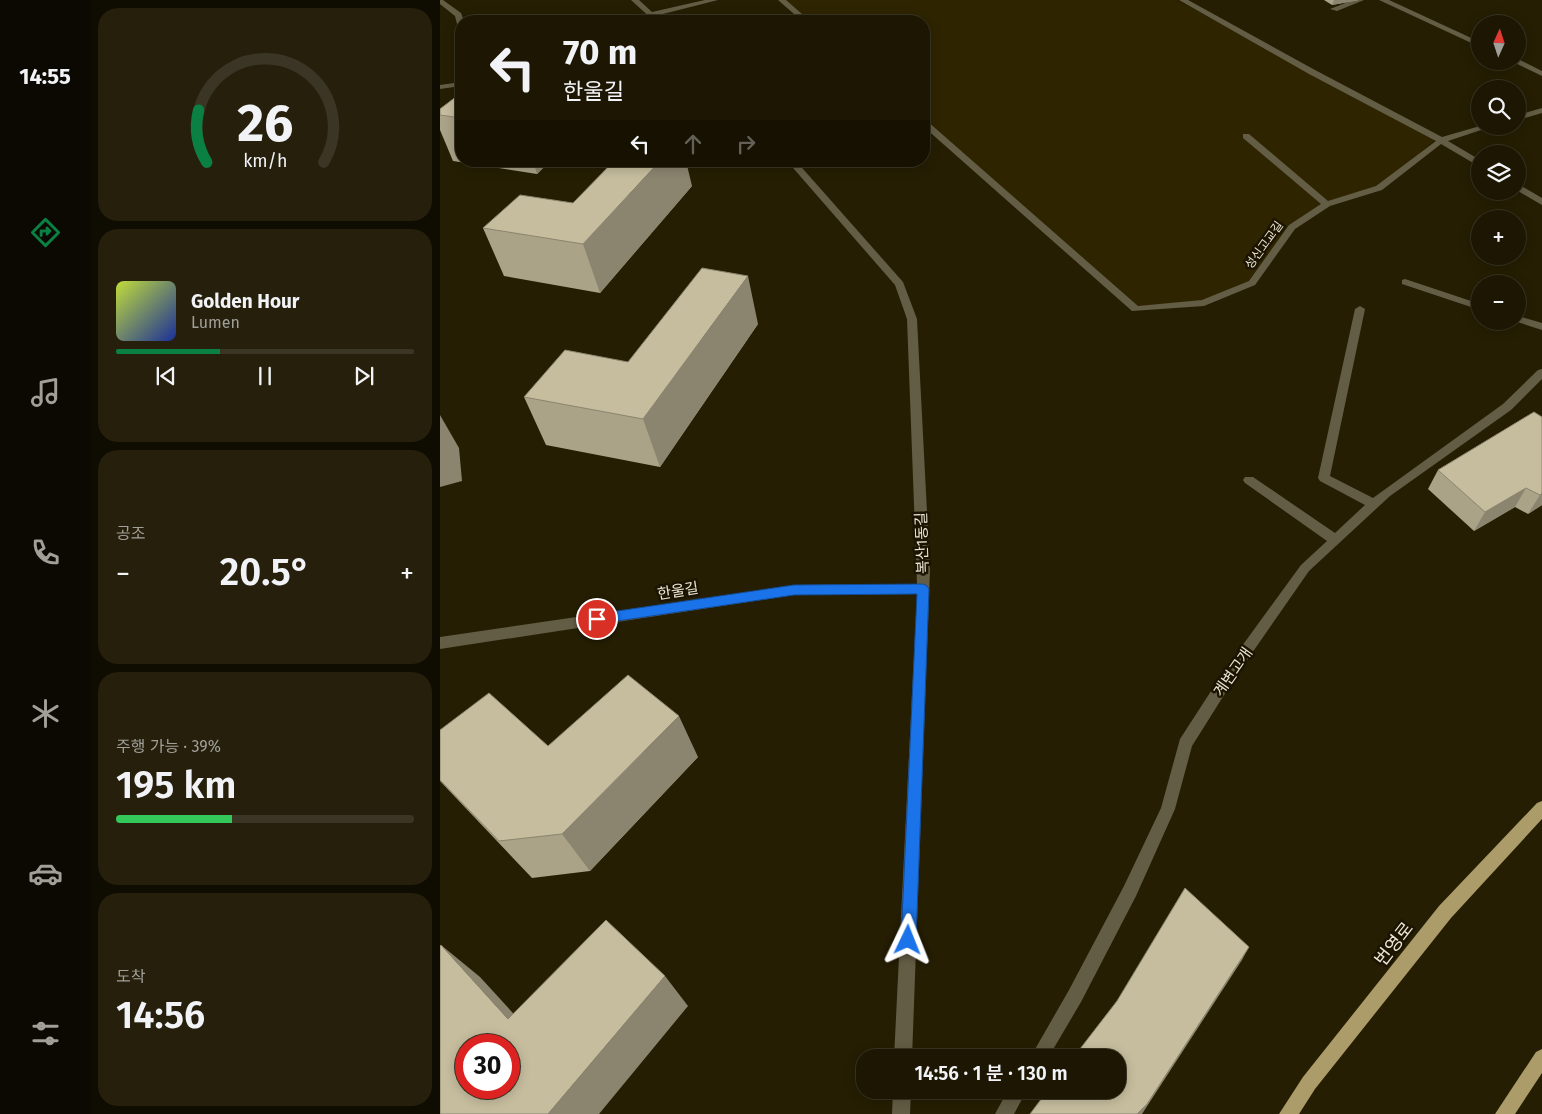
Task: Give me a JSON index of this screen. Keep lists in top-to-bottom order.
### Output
{
  "streets": {
    "main road": ["번영로"],
    "street": [
      "성신고교길",
      "복산1동길",
      "한울길",
      "계변고개"
    ]
  },
  "crossings": [
    ["복산1동길", "한울길"]
  ],
  "north": "top",
  "page": {
    "tabs": "14:55",
    "map_buttons": ["+", "−"],
    "turn": ["70 m", "한울길"],
    "song": ["Golden Hour", "Lumen"],
    "tile": [
      "공조",
      ["주행 가능 · 39%", "195 km"],
      ["도착", "14:56"]
    ],
    "heat": ["−", "20.5°", "+"],
    "limit": "30",
    "trip": "14:56 · 1 분 · 130 m",
    "gauge": ["26", "km/h"]
  }
}
